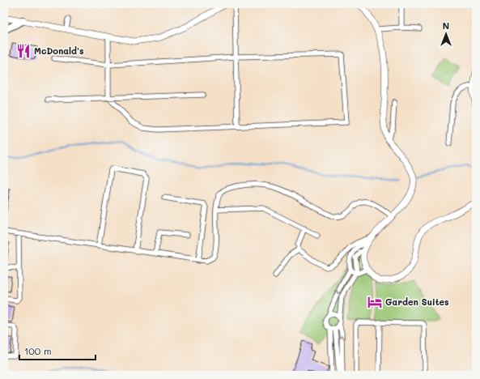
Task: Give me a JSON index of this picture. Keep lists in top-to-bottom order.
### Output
{
  "places": {
    "restaurant": ["McDonald's"],
    "hotel": ["Garden Suites"]
  },
  "scale_bar": "100 m",
  "north": "top"
}
